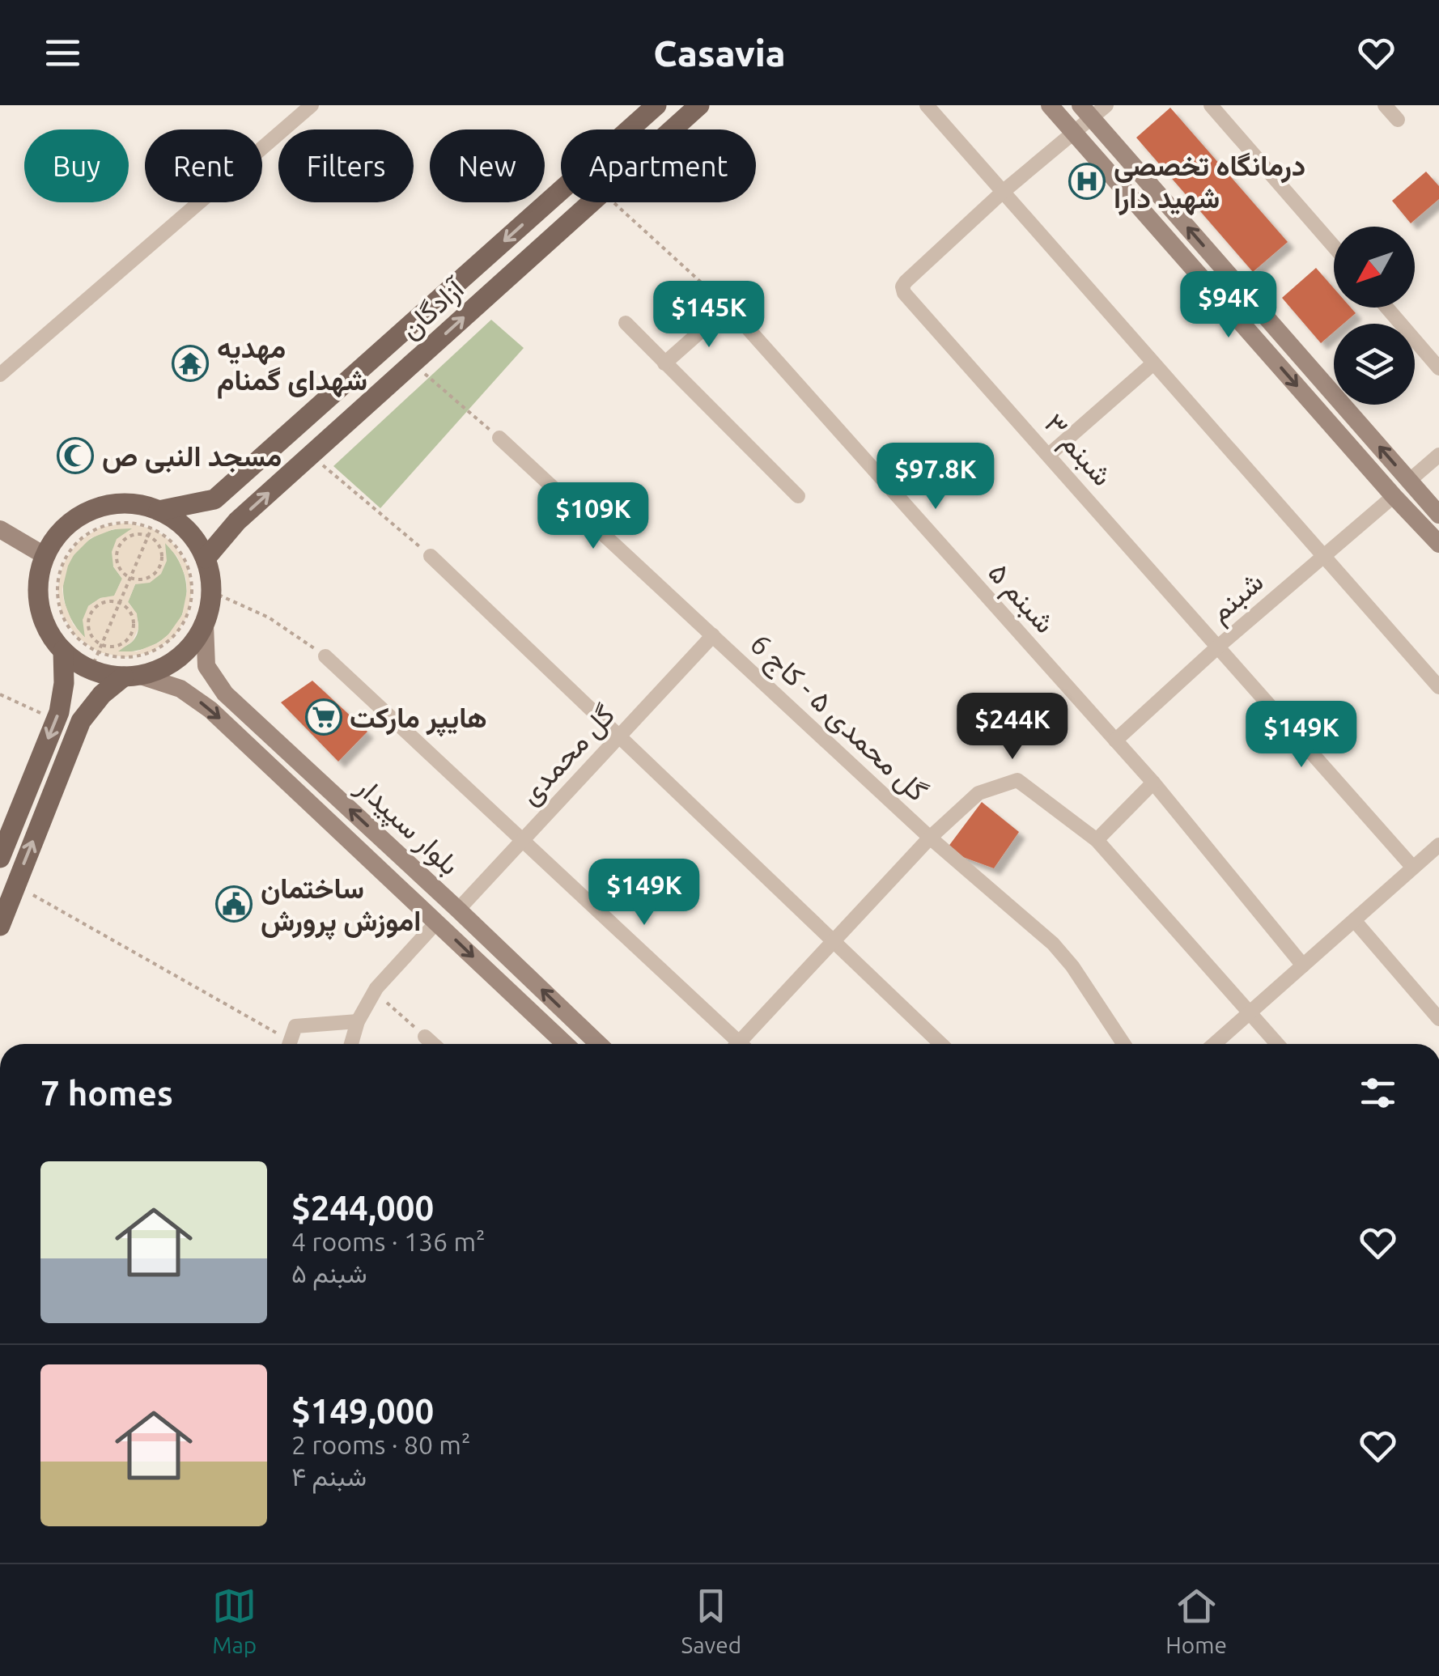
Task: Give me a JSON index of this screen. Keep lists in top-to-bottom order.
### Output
{
  "streets": {
    "main road": ["آزادگان"],
    "street": [
      "شبنم ۳",
      "شبنم",
      "شبنم ۵",
      "گل محمدی ۵ - کاج 6",
      "گل محمدی",
      "بلوار سپیدار"
    ]
  },
  "crossings": [
    ["شبنم ۳", "شبنم"],
    ["شبنم", "شبنم ۵"],
    ["گل محمدی ۵ - کاج 6", "گل محمدی"],
    ["گل محمدی", "بلوار سپیدار"]
  ],
  "places": {
    "hospital": ["درمانگاه تخصصى شهید دارا"],
    "temple": ["مهدیه شهدای گمنام"],
    "mosque": ["مسجد النبی ص"],
    "supermarket": ["هایپر مارکت"],
    "public building": ["ساختمان اموزش پرورش"]
  },
  "north": "bottom left",
  "page": {
    "header": "Casavia",
    "chip": [
      "Buy",
      "Rent",
      "Filters",
      "New",
      "Apartment"
    ],
    "price": [
      "$94K",
      "$145K",
      "$97.8K",
      "$109K",
      "$244K",
      "$149K",
      "$149K"
    ],
    "heading": "7 homes",
    "list": [
      {
        "name": "$244,000",
        "note": "4 rooms · 136 m² · شبنم ۵"
      },
      {
        "name": "$149,000",
        "note": "2 rooms · 80 m² · شبنم ۴"
      }
    ],
    "tabs": ["Map", "Saved", "Home"]
  }
}
